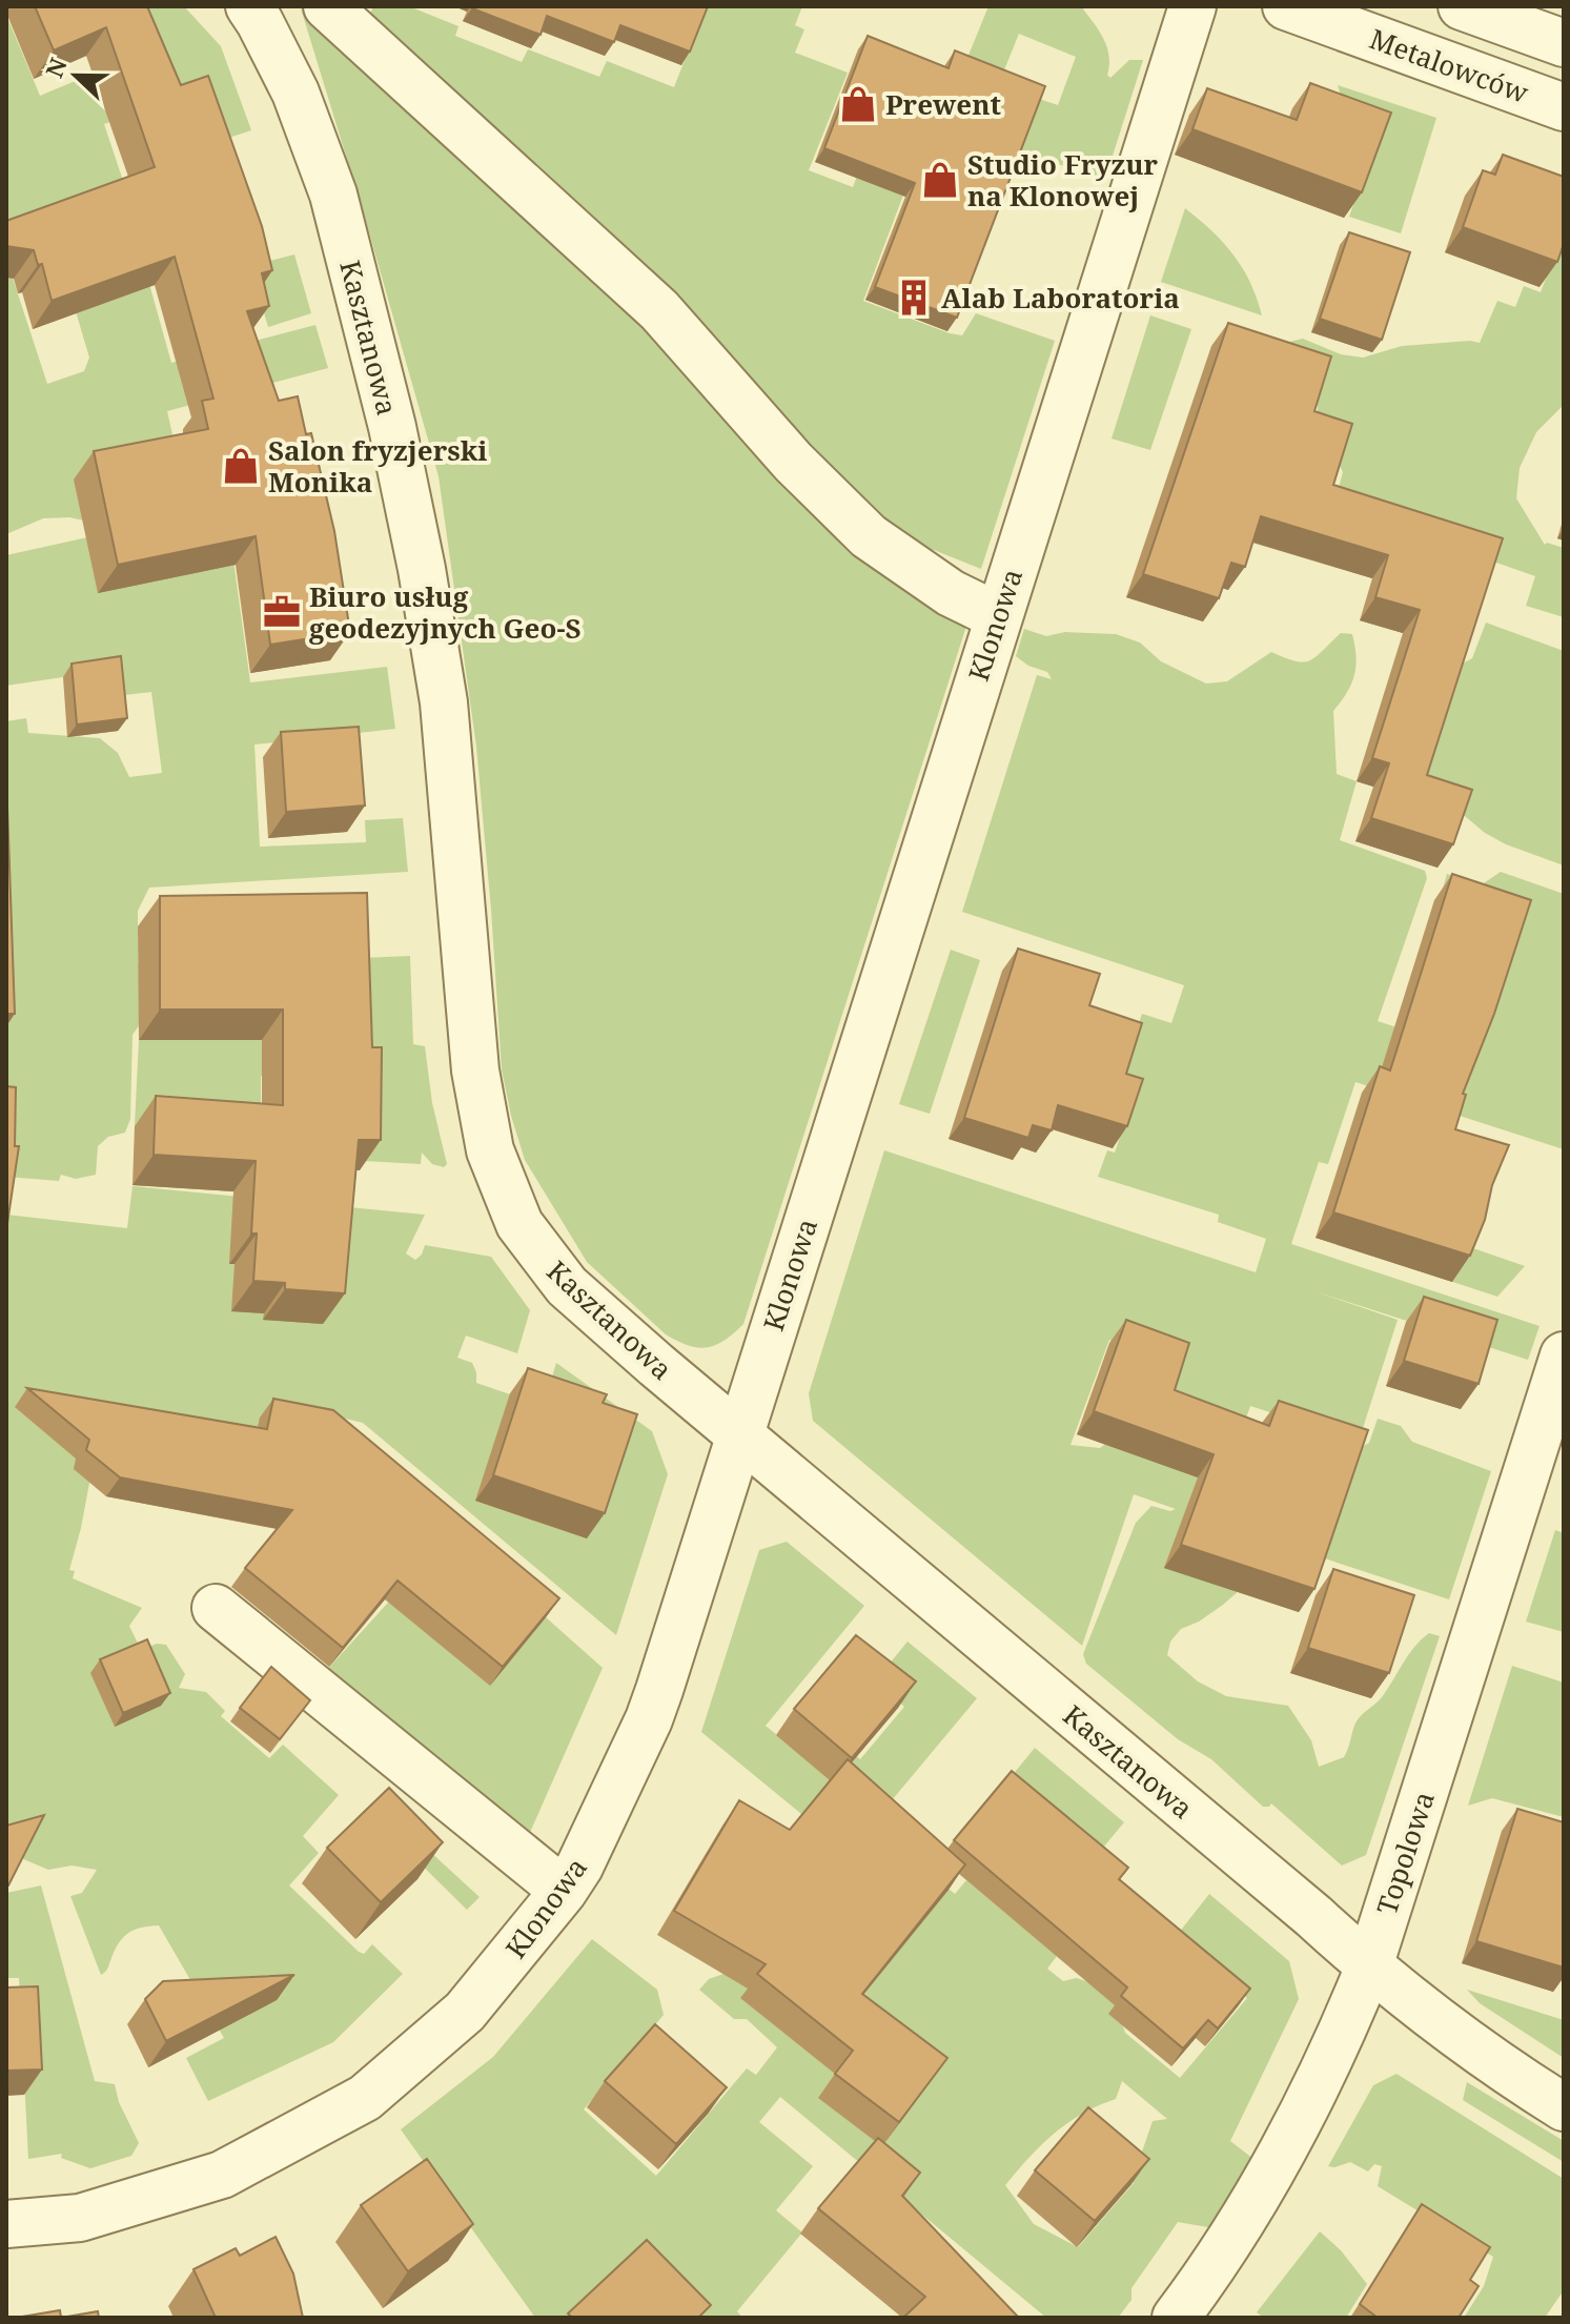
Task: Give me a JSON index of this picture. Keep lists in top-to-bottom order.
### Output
{
  "streets": {
    "street": [
      "Metalowców",
      "Kasztanowa",
      "Klonowa",
      "Topolowa"
    ]
  },
  "crossings": [
    ["Kasztanowa", "Klonowa"],
    ["Kasztanowa", "Topolowa"]
  ],
  "places": {
    "shop": ["Prewent", "Studio Fryzur na Klonowej", "Salon fryzjerski Monika"],
    "building": ["Alab Laboratoria"],
    "office": ["Biuro usług geodezyjnych Geo-S"]
  },
  "north": "left"
}
